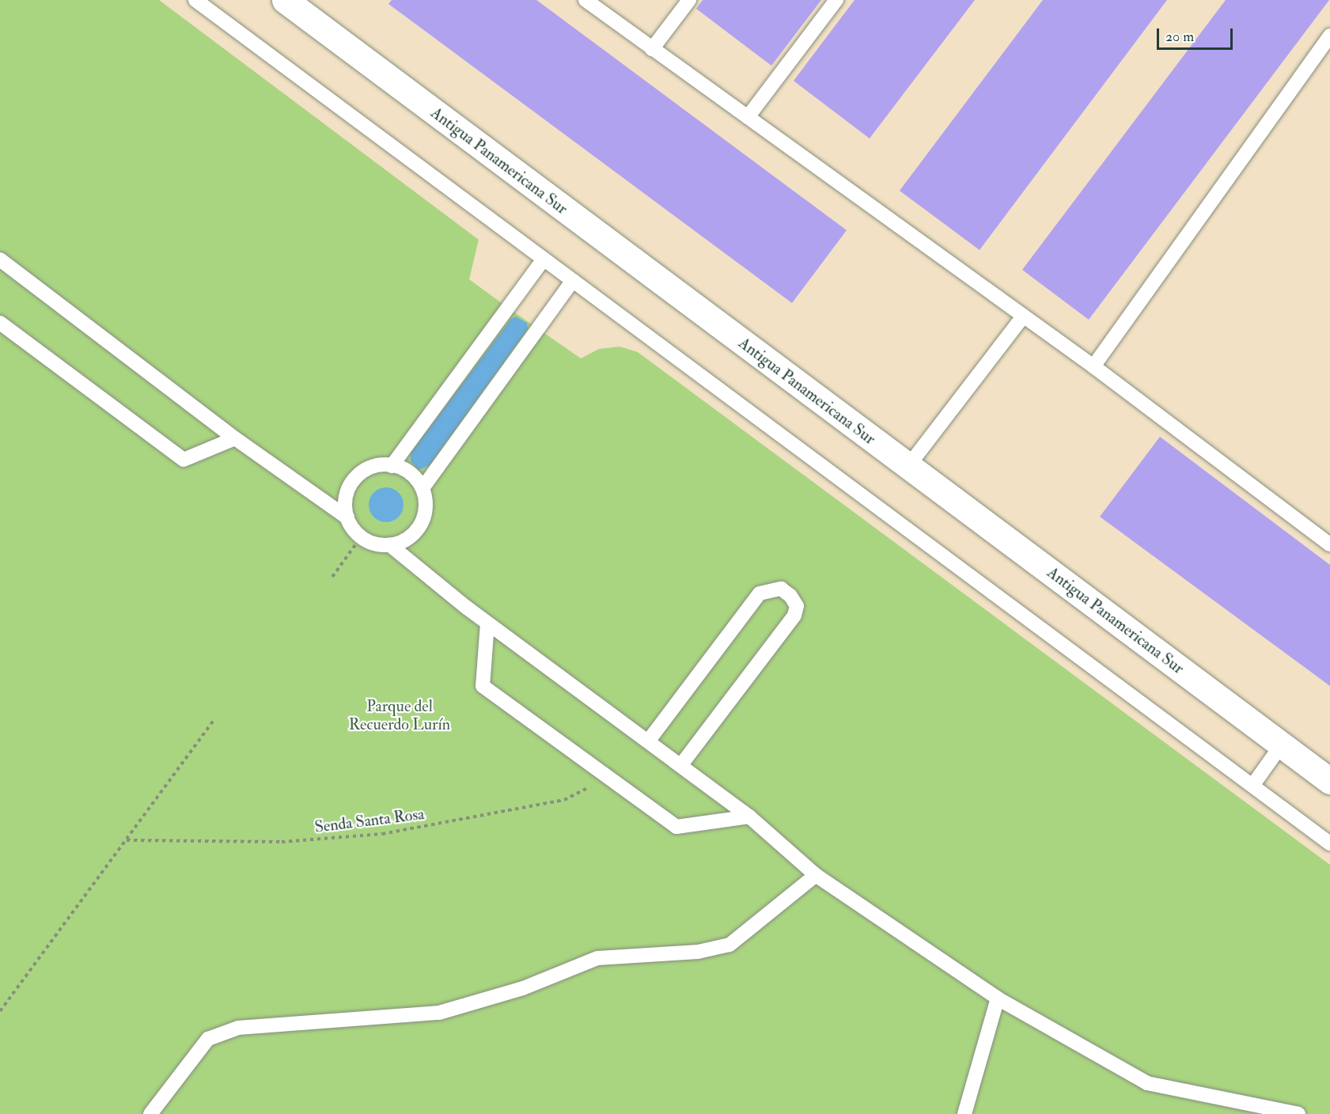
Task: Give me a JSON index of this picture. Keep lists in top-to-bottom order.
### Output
{
  "streets": {
    "main road": ["Antigua Panamericana Sur"],
    "path": ["Senda Santa Rosa"]
  },
  "parks": ["Parque del Recuerdo Lurín"],
  "scale_bar": "20 m"
}
